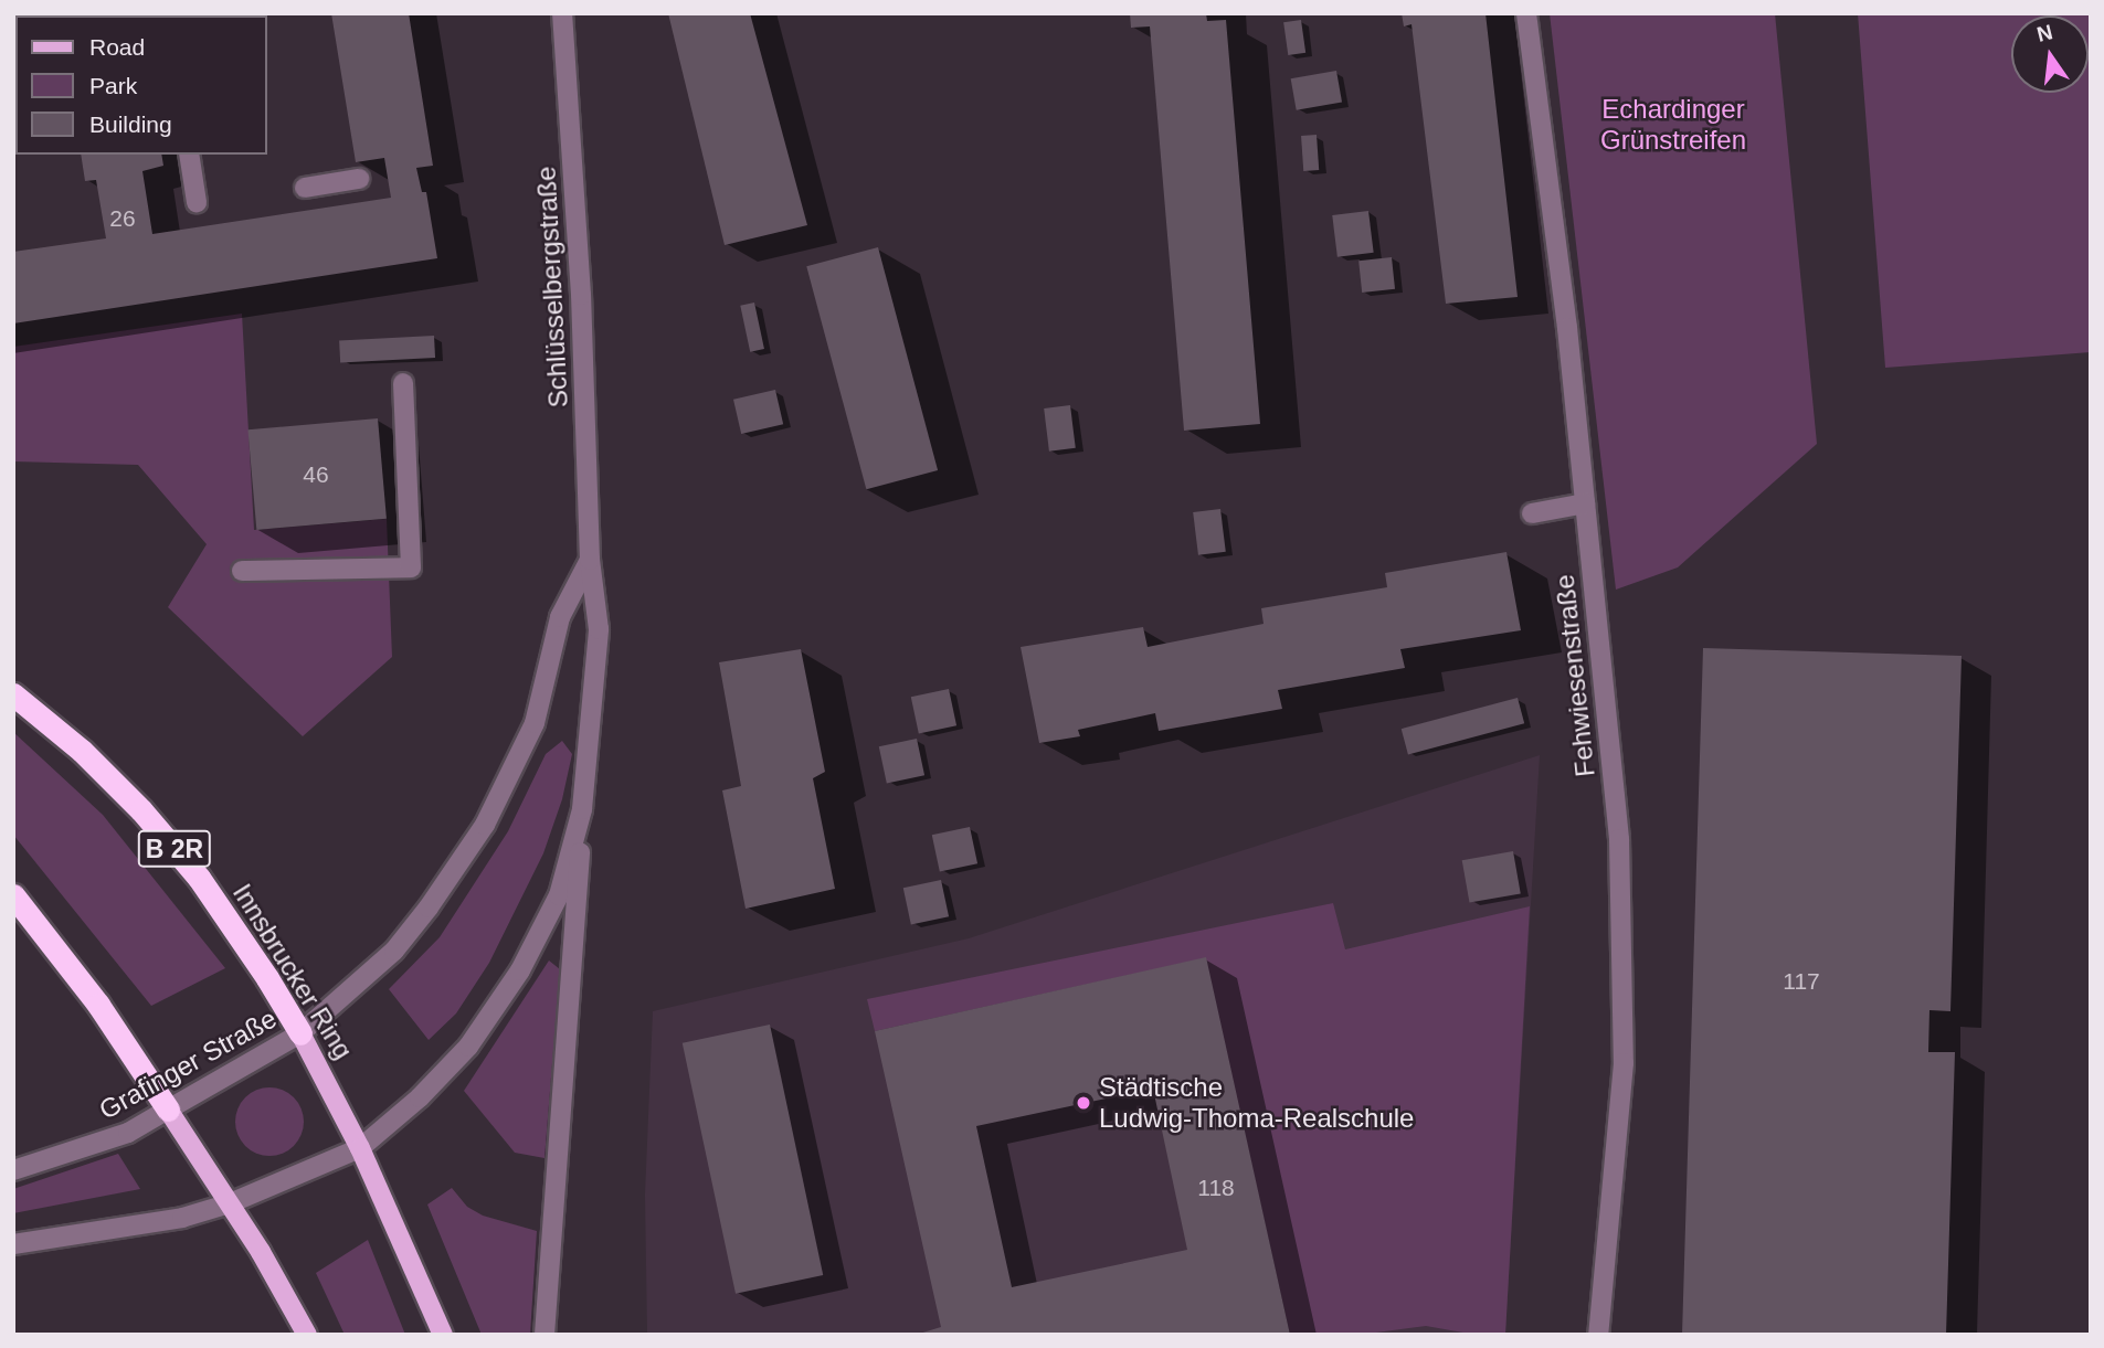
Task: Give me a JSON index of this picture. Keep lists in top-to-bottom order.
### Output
{
  "streets": {
    "highway": ["B 2R", "Innsbrucker Ring"],
    "street": ["Schlüsselbergstraße", "Fehwiesenstraße", "Grafinger Straße"]
  },
  "crossings": [
    ["Schlüsselbergstraße", "Innsbrucker Ring"],
    ["Schlüsselbergstraße", "Grafinger Straße"],
    ["Innsbrucker Ring", "Grafinger Straße"]
  ],
  "parks": ["Echardinger Grünstreifen"],
  "places": ["Städtische Ludwig-Thoma-Realschule"],
  "house_numbers": [
    "26",
    "46",
    "117",
    "118"
  ],
  "legend": ["Road", "Park", "Building"],
  "north": "top"
}
